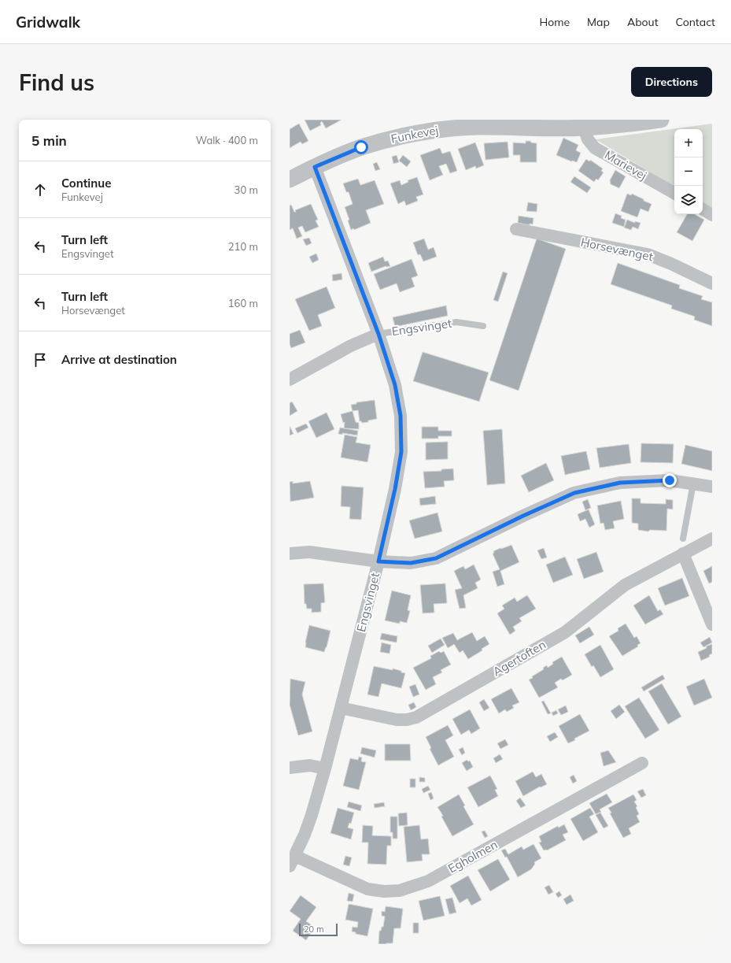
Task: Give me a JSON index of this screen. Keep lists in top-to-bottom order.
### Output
{
  "streets": {
    "street": [
      "Funkevej",
      "Marievej",
      "Horsevænget",
      "Engsvinget",
      "Agertoften",
      "Egholmen"
    ]
  },
  "crossings": [
    ["Funkevej", "Marievej"],
    ["Funkevej", "Engsvinget"],
    ["Engsvinget", "Agertoften"],
    ["Engsvinget", "Egholmen"]
  ],
  "scale_bar": "20 m",
  "page": {
    "header": "Gridwalk",
    "nav": [
      "Home",
      "Map",
      "About",
      "Contact"
    ],
    "buttons": "Directions",
    "title": "Find us",
    "heading": ["5 min", "Walk · 400 m"],
    "map_buttons": ["+", "−"],
    "list": [
      ["Continue", "Funkevej", "30 m"],
      ["Turn left", "Engsvinget", "210 m"],
      ["Turn left", "Horsevænget", "160 m"],
      "Arrive at destination"
    ],
    "scale": "20 m"
  }
}
